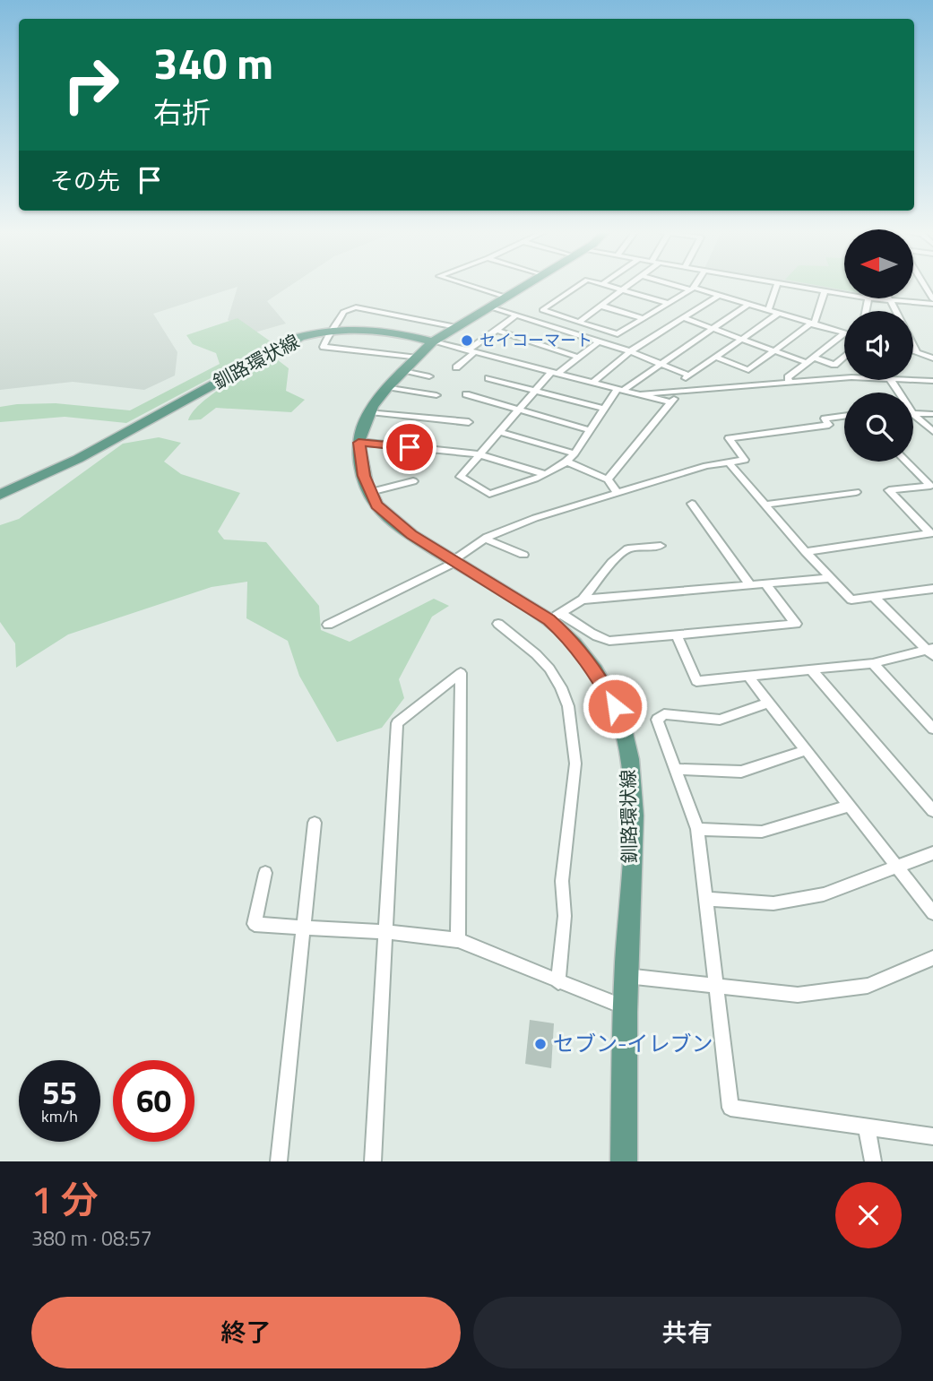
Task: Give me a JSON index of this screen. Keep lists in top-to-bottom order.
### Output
{
  "streets": {
    "main road": ["釧路環状線"]
  },
  "places": ["セイコーマート", "セブン-イレブン"],
  "north": "left",
  "page": {
    "turn": ["340 m", "右折"],
    "then": "その先",
    "speed": "55 km/h",
    "limit": "60",
    "heading": ["1 分", "380 m · 08:57"],
    "buttons": ["終了", "共有"]
  }
}
